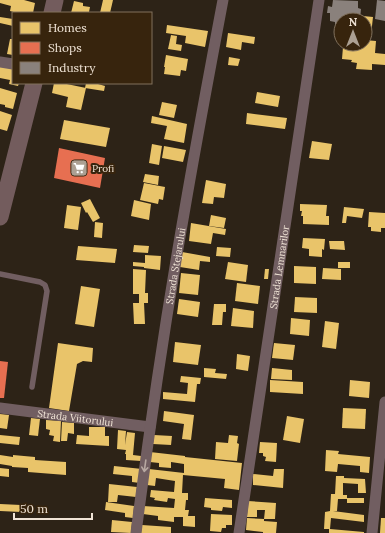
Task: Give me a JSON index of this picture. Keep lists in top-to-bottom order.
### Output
{
  "streets": {
    "street": ["Strada Stejarului", "Strada Lemnarilor", "Strada Viitorului"]
  },
  "crossings": [
    ["Strada Stejarului", "Strada Viitorului"]
  ],
  "places": {
    "supermarket": ["Profi"]
  },
  "legend": ["Homes", "Shops", "Industry"],
  "scale_bar": "50 m",
  "north": "top"
}
